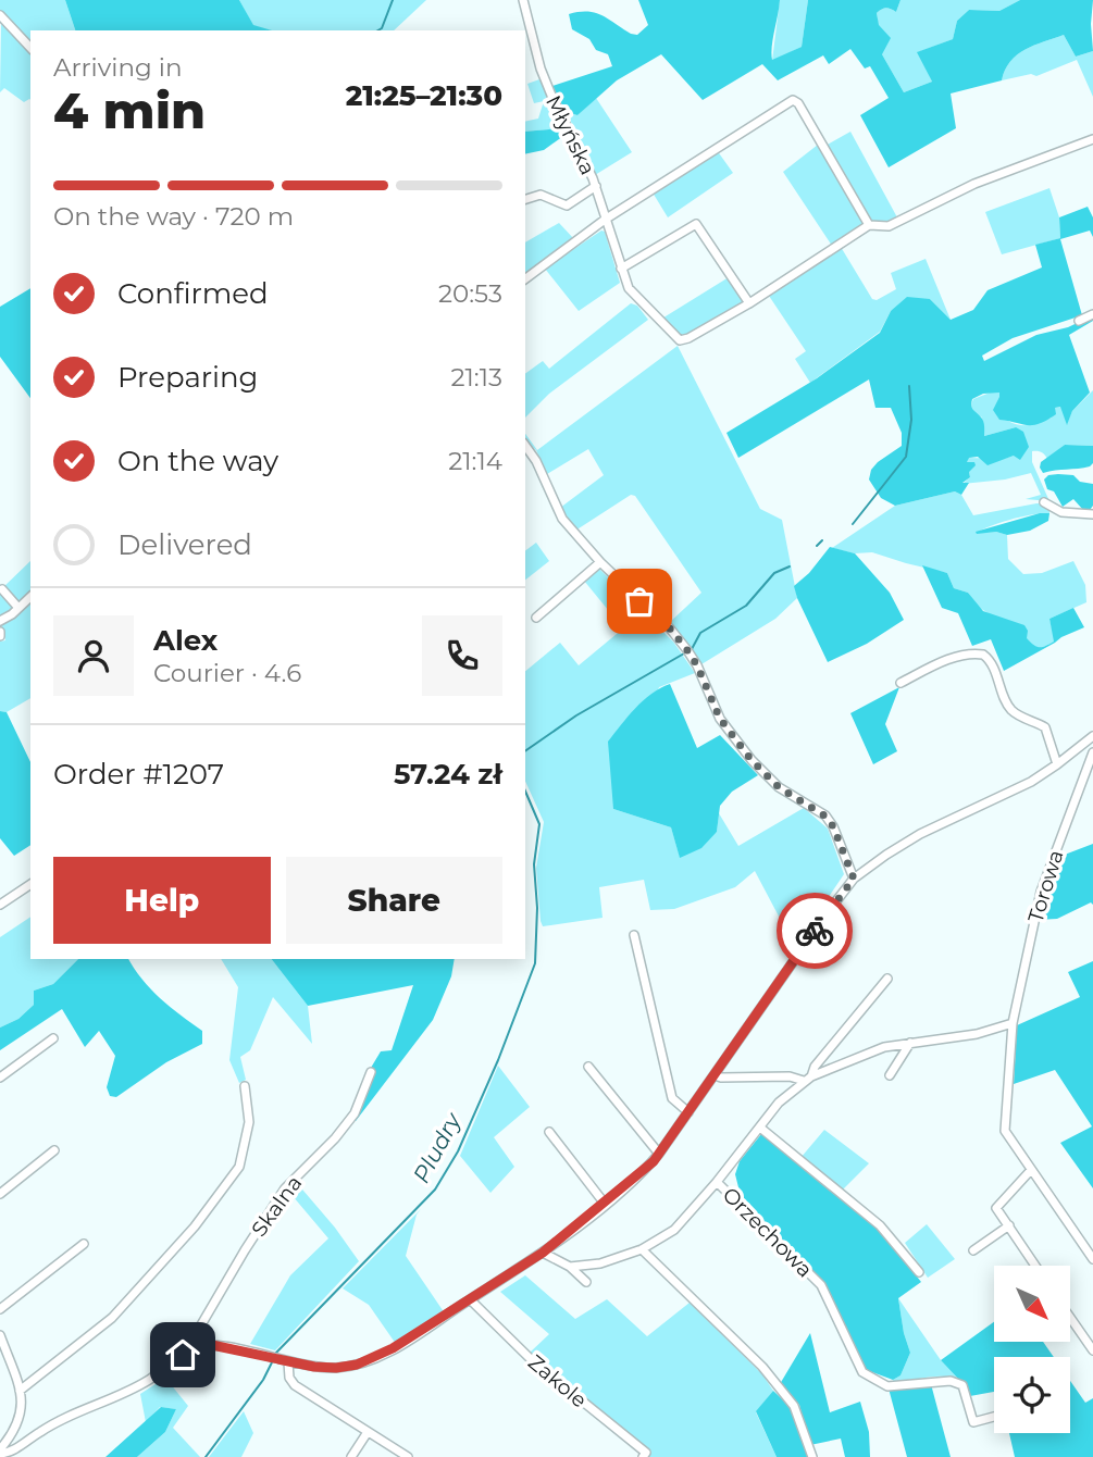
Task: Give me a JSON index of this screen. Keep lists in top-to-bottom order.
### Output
{
  "streets": {
    "street": [
      "Młyńska",
      "Torowa",
      "Skalna",
      "Orzechowa",
      "Zakole"
    ]
  },
  "crossings": [
    ["Torowa", "Orzechowa"]
  ],
  "water": ["Pludry"],
  "north": "bottom right",
  "page": {
    "heading": ["4 min", "Arriving in", "21:25–21:30"],
    "panel": [
      "Alex",
      "Courier · 4.6",
      "Order #1207",
      "57.24 zł"
    ],
    "bar": "On the way · 720 m",
    "list": [
      ["Confirmed", "20:53"],
      ["Preparing", "21:13"],
      ["On the way", "21:14"],
      "Delivered"
    ],
    "buttons": ["Help", "Share"]
  }
}
